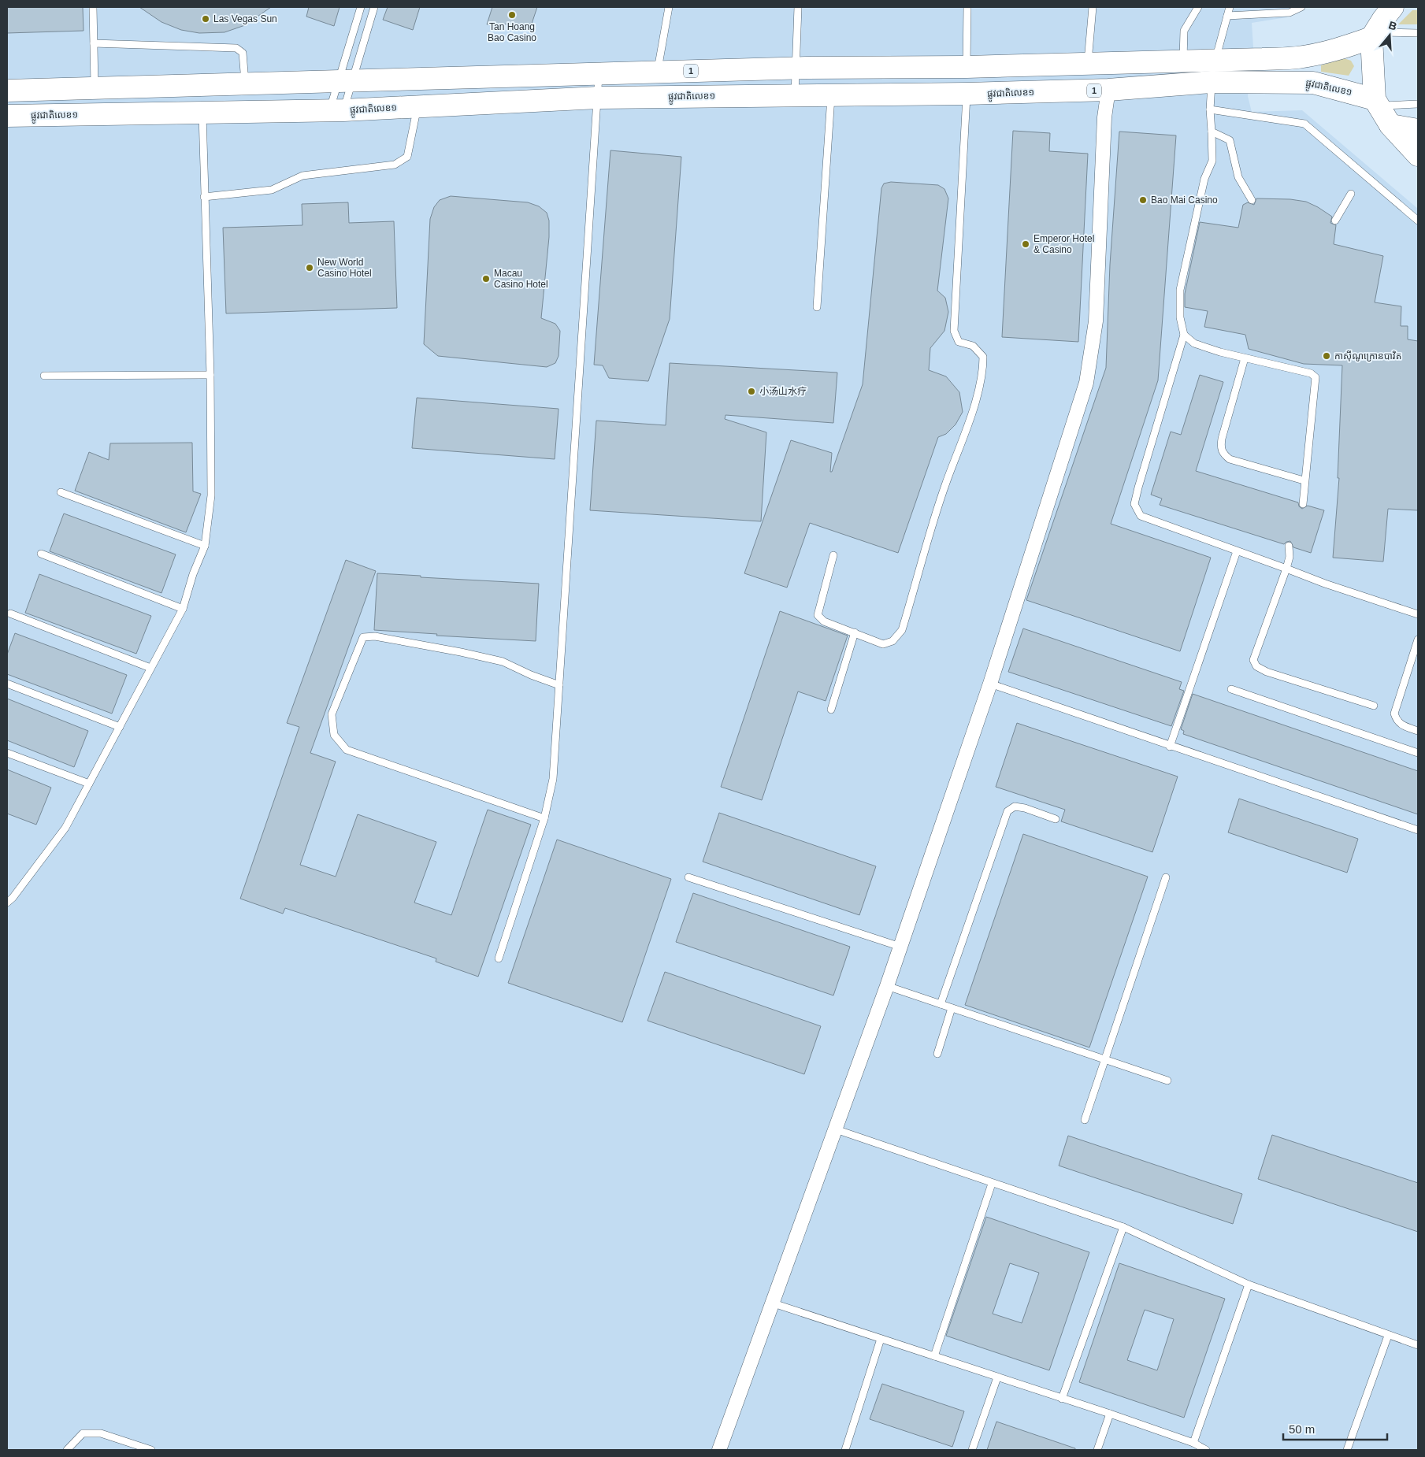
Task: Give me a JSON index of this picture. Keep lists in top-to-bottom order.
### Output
{
  "streets": {
    "highway": ["1", "ផ្លូវជាតិលេខ១"]
  },
  "places": [
    "Tan Hoang Bao Casino",
    "Las Vegas Sun",
    "Bao Mai Casino",
    "Emperor Hotel & Casino",
    "New World Casino Hotel",
    "Macau Casino Hotel",
    "កាស៊ីណូក្រោនបាវិត",
    "小汤山水疗"
  ],
  "scale_bar": "50 m",
  "north": "top"
}
